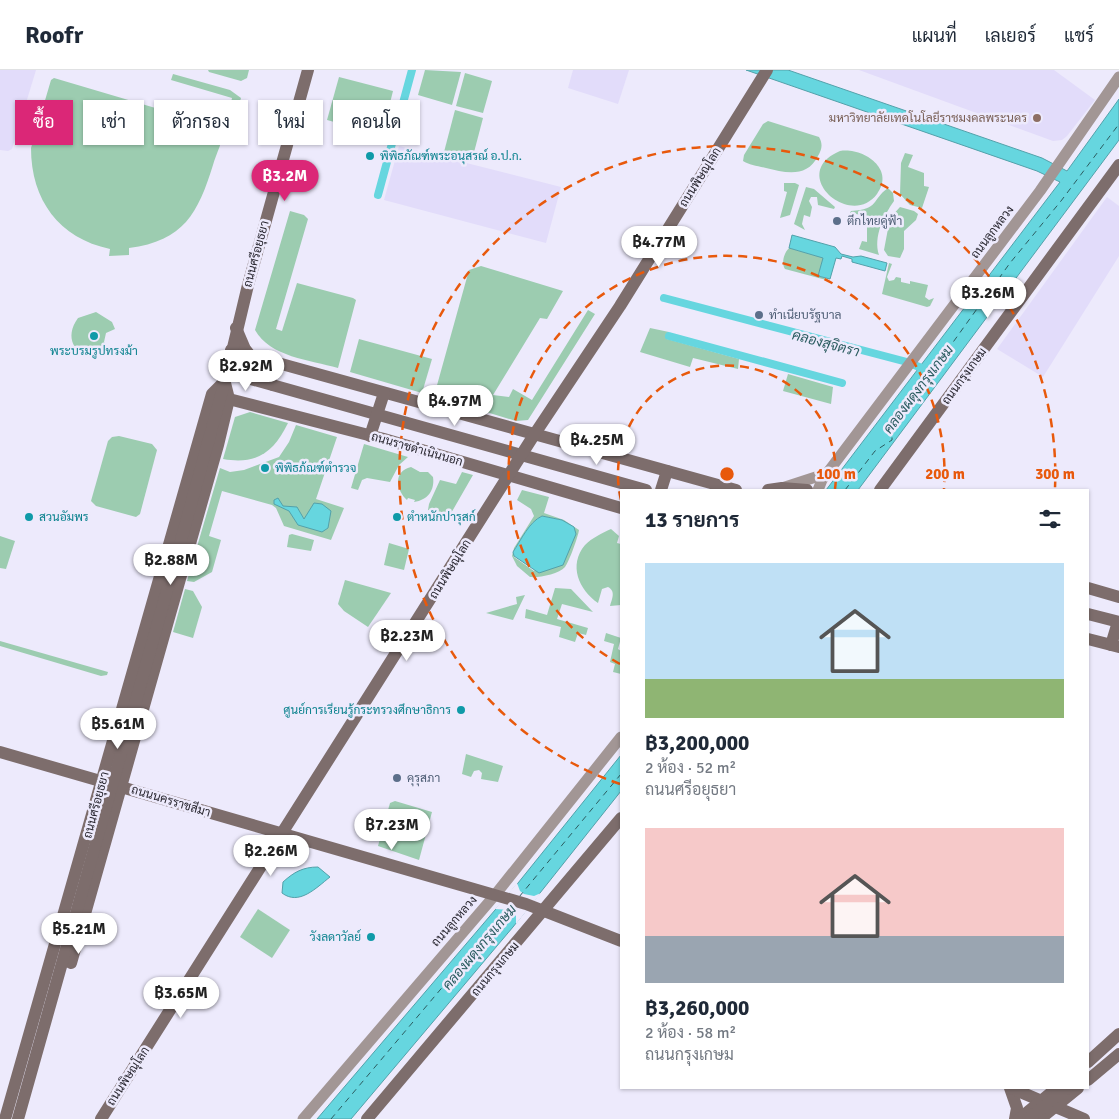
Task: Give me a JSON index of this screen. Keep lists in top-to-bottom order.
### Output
{
  "streets": {
    "main road": [
      "ถนนพิษณุโลก",
      "ถนนศรีอยุธยา",
      "ถนนกรุงเกษม",
      "ถนนราชดำเนินนอก",
      "ถนนนครราชสีมา"
    ],
    "street": ["ถนนลูกหลวง"]
  },
  "crossings": [
    ["ถนนพิษณุโลก", "ถนนราชดำเนินนอก"],
    ["ถนนพิษณุโลก", "ถนนนครราชสีมา"],
    ["ถนนลูกหลวง", "ถนนนครราชสีมา"],
    ["ถนนศรีอยุธยา", "ถนนราชดำเนินนอก"],
    ["ถนนศรีอยุธยา", "ถนนนครราชสีมา"],
    ["ถนนกรุงเกษม", "ถนนนครราชสีมา"]
  ],
  "water": ["คลองสุจิตรา", "คลองผดุงกรุงเกษม"],
  "places": [
    "มหาวิทยาลัยเทคโนโลยีราชมงคลพระนคร",
    "พิพิธภัณฑ์พระอนุสรณ์ อ.ป.ก.",
    "ตึกไทยคู่ฟ้า",
    "ทำเนียบรัฐบาล",
    "พระบรมรูปทรงม้า",
    "พิพิธภ้ณฑ์ตำรวจ",
    "สวนอัมพร",
    "ตำหนักปารุสก์",
    "ศูนย์การเรียนรู้กระทรวงศึกษาธิการ",
    "คุรุสภา",
    "วังลดาวัลย์"
  ],
  "page": {
    "header": "Roofr",
    "nav": ["แผนที่", "เลเยอร์", "แชร์"],
    "chip": [
      "ซื้อ",
      "เช่า",
      "ตัวกรอง",
      "ใหม่",
      "คอนโด"
    ],
    "price": [
      "฿3.2M",
      "฿4.77M",
      "฿3.26M",
      "฿2.92M",
      "฿4.97M",
      "฿4.25M",
      "฿2.88M",
      "฿2.23M",
      "฿5.61M",
      "฿7.23M",
      "฿2.26M",
      "฿5.21M",
      "฿3.65M"
    ],
    "heading": "13 รายการ",
    "list": [
      {
        "name": "฿3,200,000",
        "note": "2 ห้อง · 52 m² · ถนนศรีอยุธยา"
      },
      {
        "name": "฿3,260,000",
        "note": "2 ห้อง · 58 m² · ถนนกรุงเกษม"
      }
    ]
  },
  "rings": ["100 m", "200 m", "300 m"]
}
